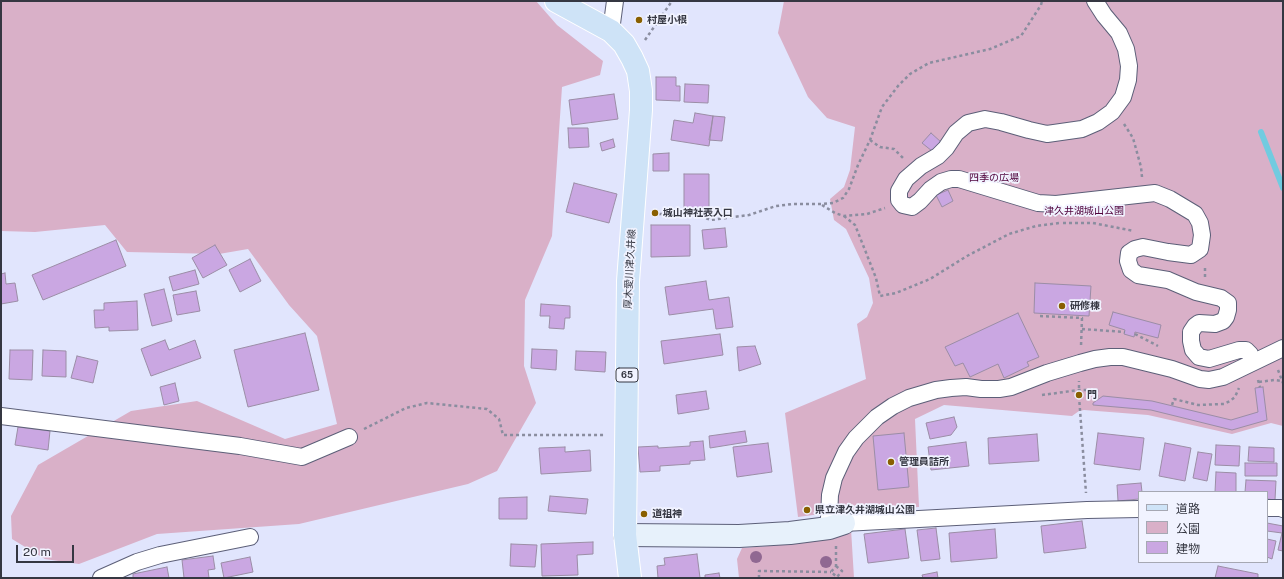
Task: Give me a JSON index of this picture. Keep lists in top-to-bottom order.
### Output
{
  "streets": {
    "main road": ["厚木愛川津久井線", "65"]
  },
  "parks": ["四季の広場", "津久井湖城山公園"],
  "places": [
    "村屋小根",
    "城山神社表入口",
    "研修棟",
    "門",
    "管理員詰所",
    "県立津久井湖城山公園",
    "道祖神"
  ],
  "legend": ["道路", "公園", "建物"],
  "scale_bar": "20 m"
}
